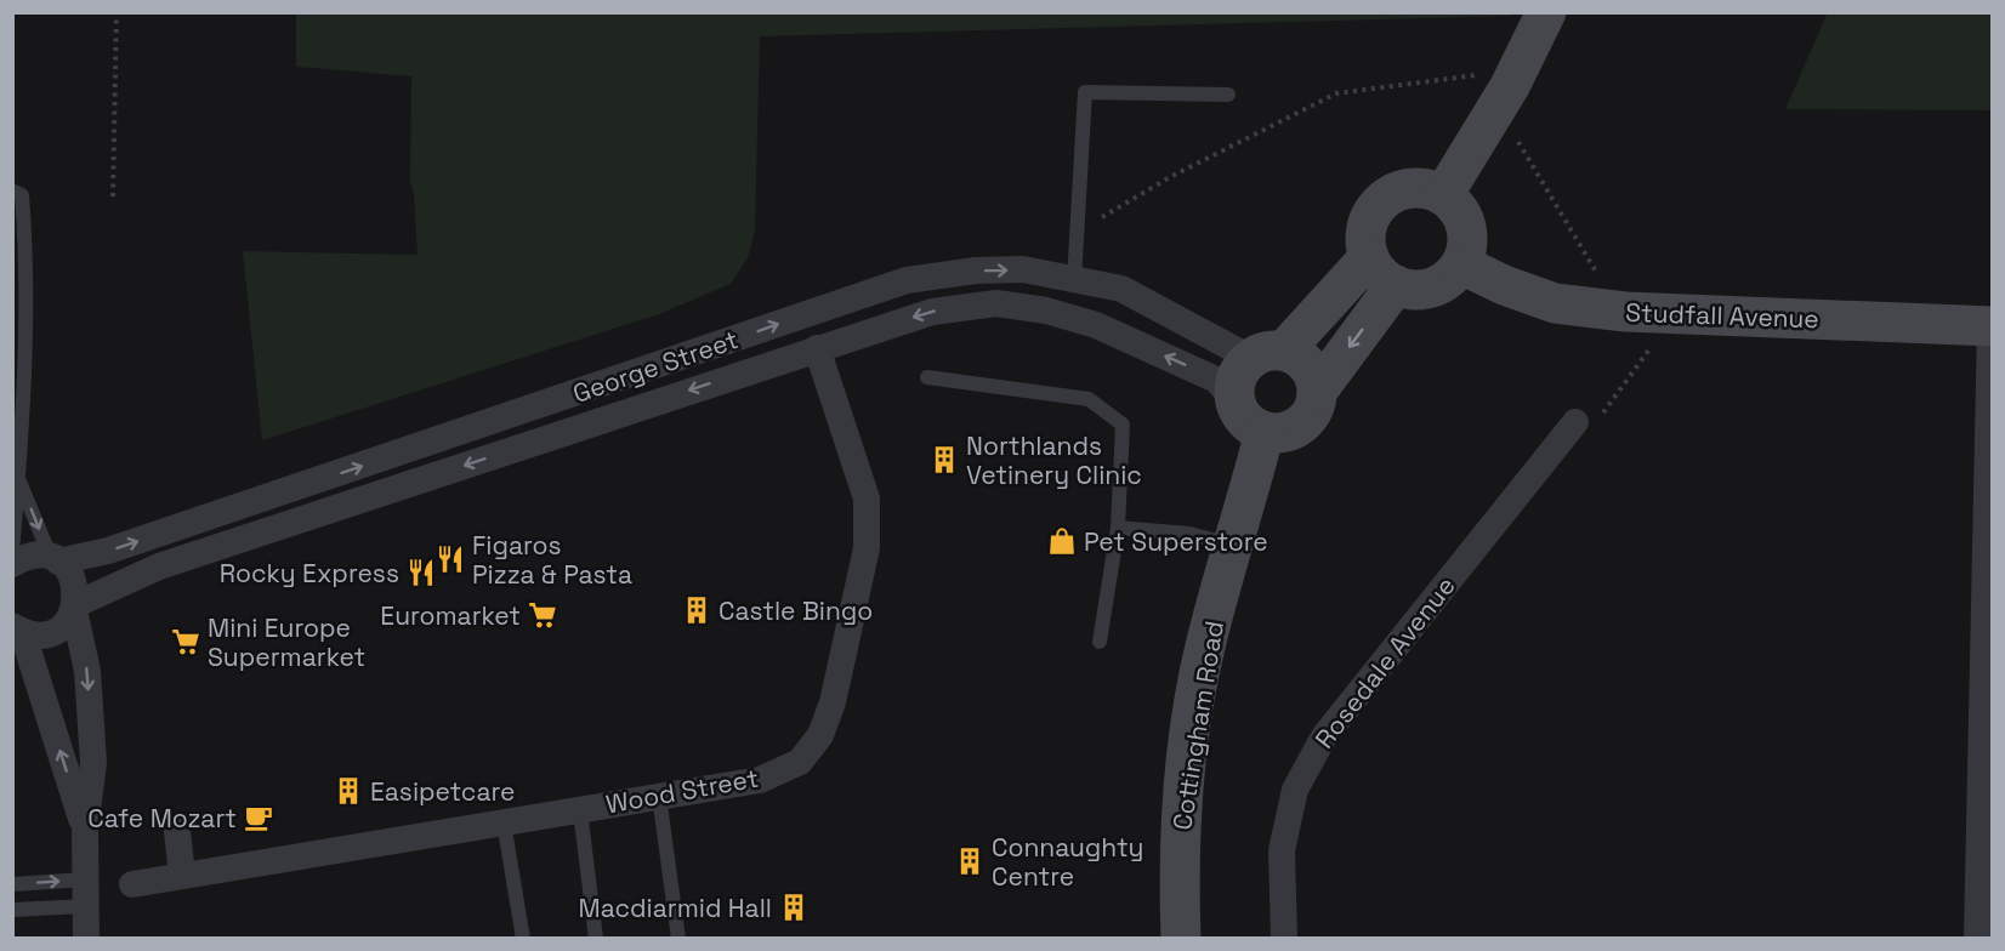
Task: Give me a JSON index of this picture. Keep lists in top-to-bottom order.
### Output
{
  "streets": {
    "street": [
      "Studfall Avenue",
      "George Street",
      "Rosedale Avenue",
      "Cottingham Road",
      "Wood Street"
    ]
  },
  "crossings": [
    ["George Street", "Cottingham Road"],
    ["George Street", "Wood Street"]
  ],
  "places": {
    "building": [
      "Northlands Vetinery Clinic",
      "Castle Bingo",
      "Easipetcare",
      "Connaughty Centre",
      "Macdiarmid Hall"
    ],
    "shop": ["Pet Superstore"],
    "restaurant": ["Figaros Pizza & Pasta", "Rocky Express"],
    "supermarket": ["Euromarket", "Mini Europe Supermarket"],
    "cafe": ["Cafe Mozart"]
  }
}
